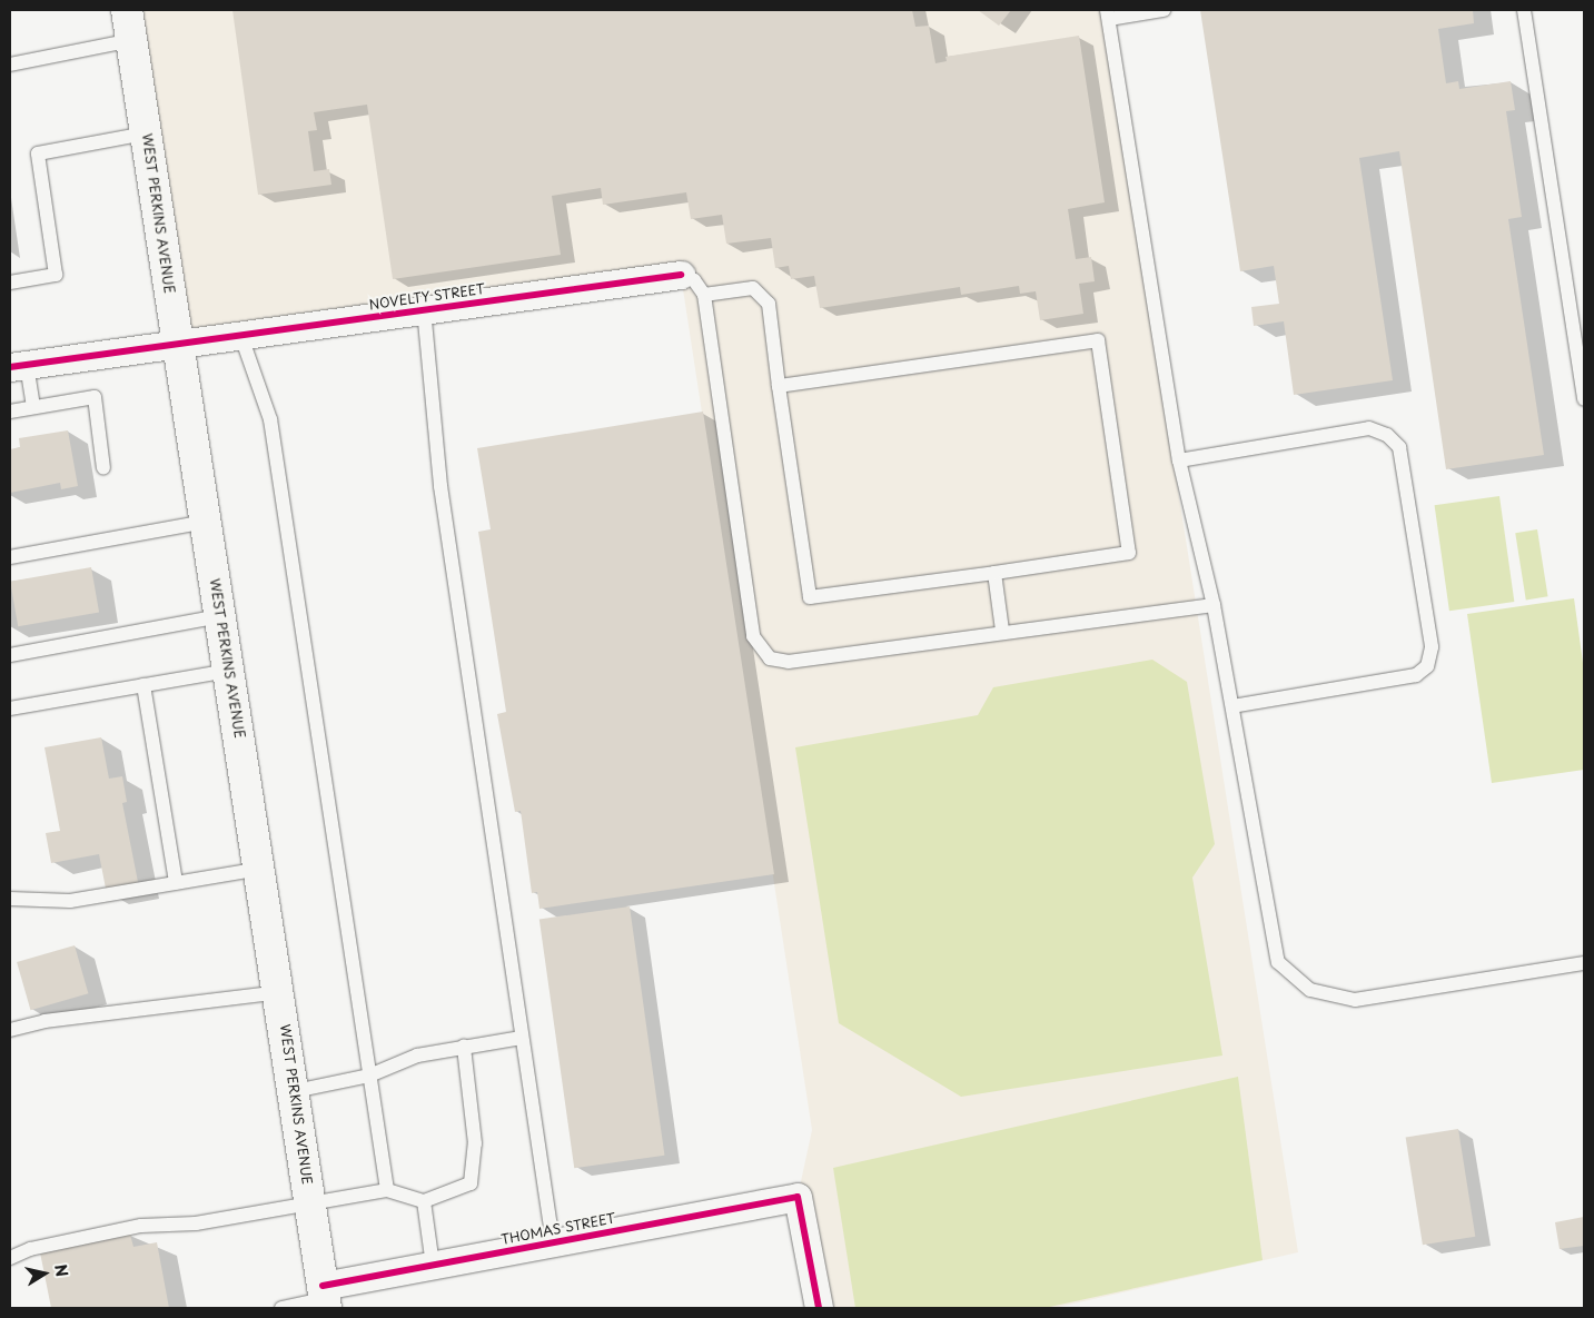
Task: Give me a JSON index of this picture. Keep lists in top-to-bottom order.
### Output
{
  "streets": {
    "main road": ["WEST PERKINS AVENUE"],
    "street": ["NOVELTY STREET", "THOMAS STREET"]
  },
  "crossings": [
    ["WEST PERKINS AVENUE", "NOVELTY STREET"],
    ["WEST PERKINS AVENUE", "THOMAS STREET"]
  ],
  "north": "right"
}
